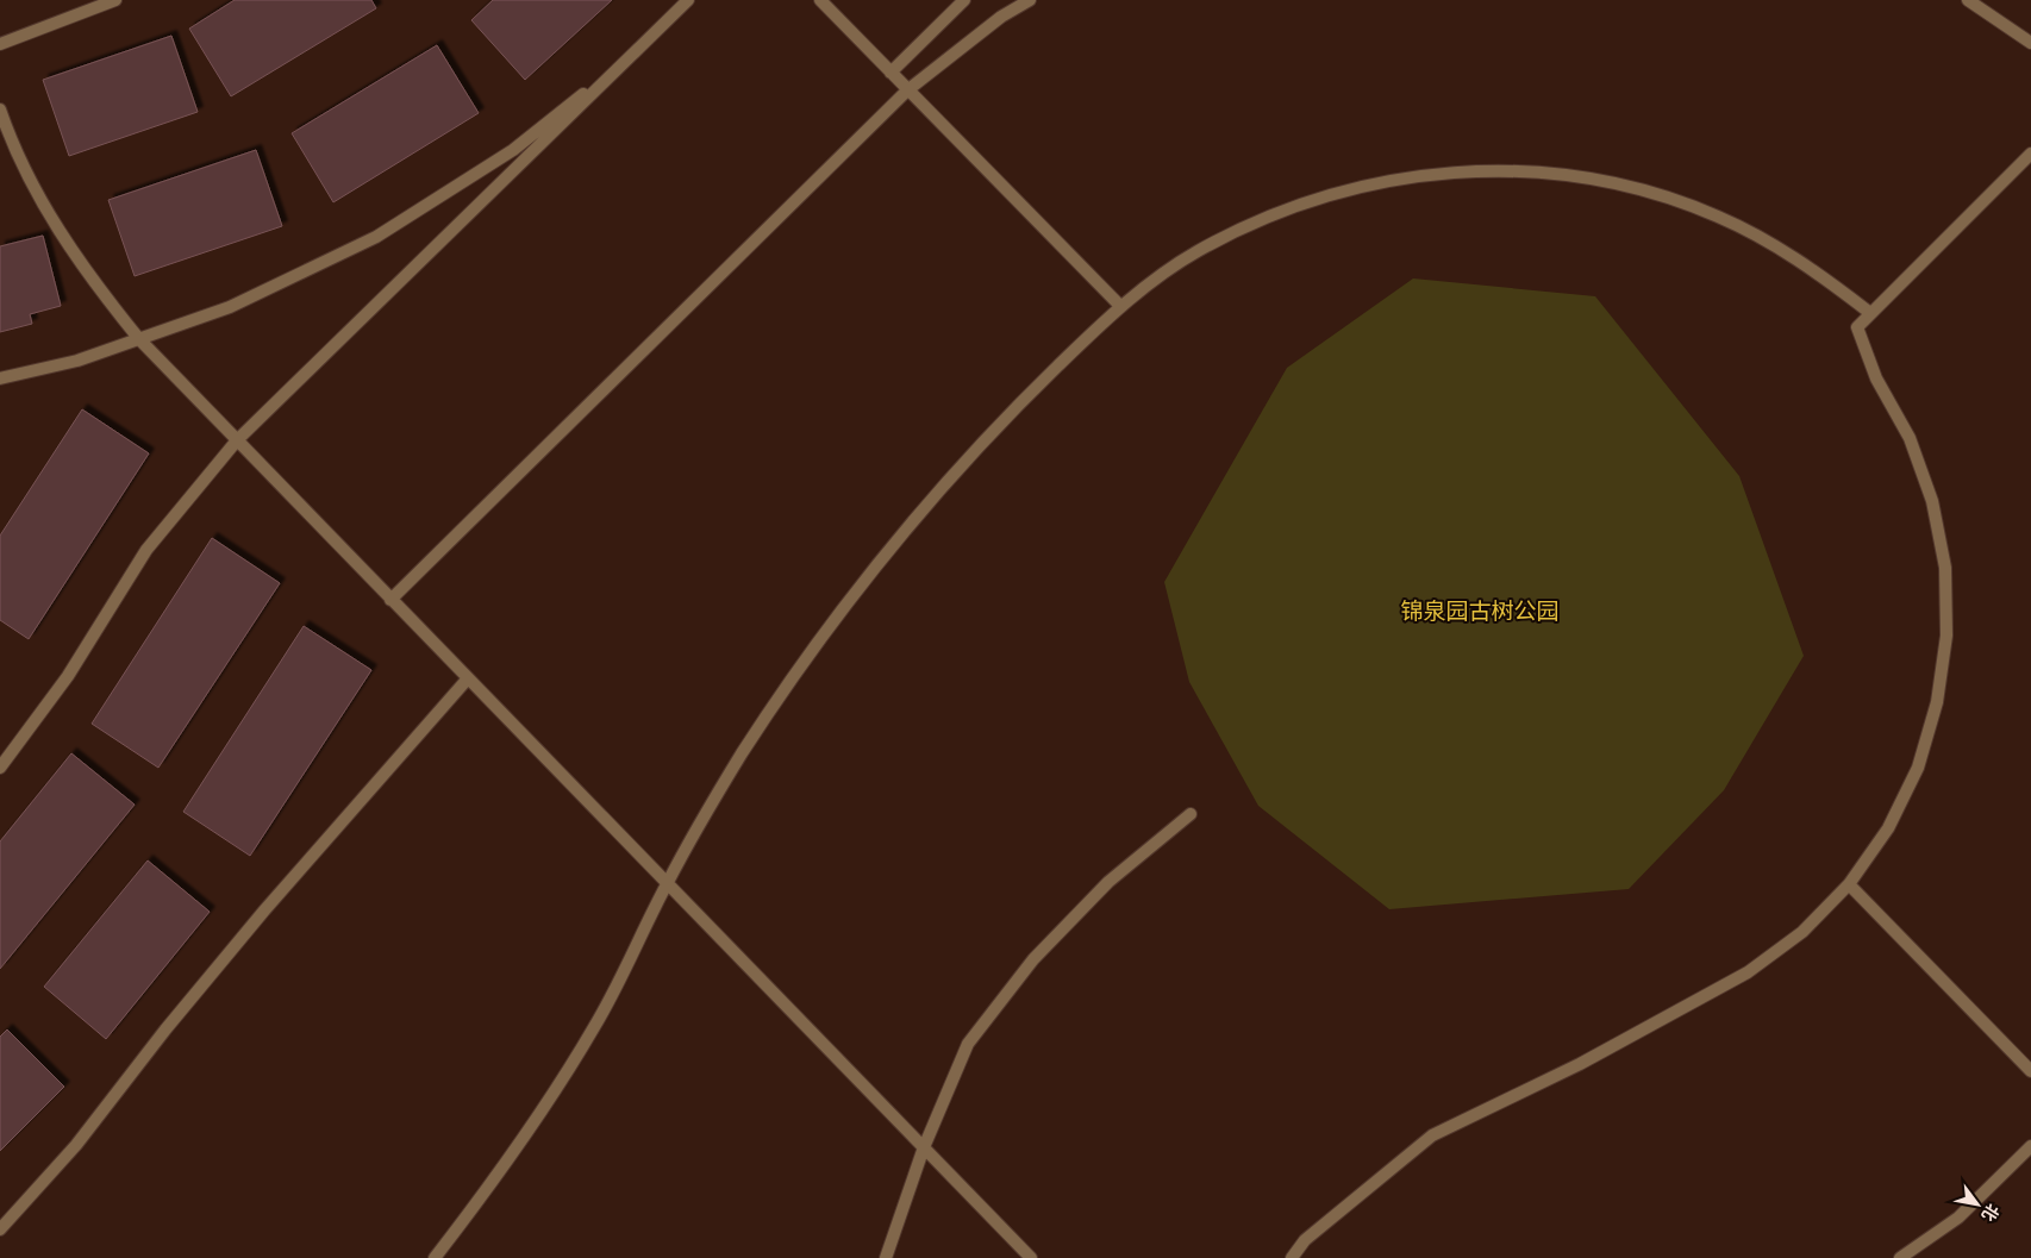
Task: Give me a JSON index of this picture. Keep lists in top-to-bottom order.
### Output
{
  "parks": ["锦泉园古树公园"],
  "north": "bottom right"
}
